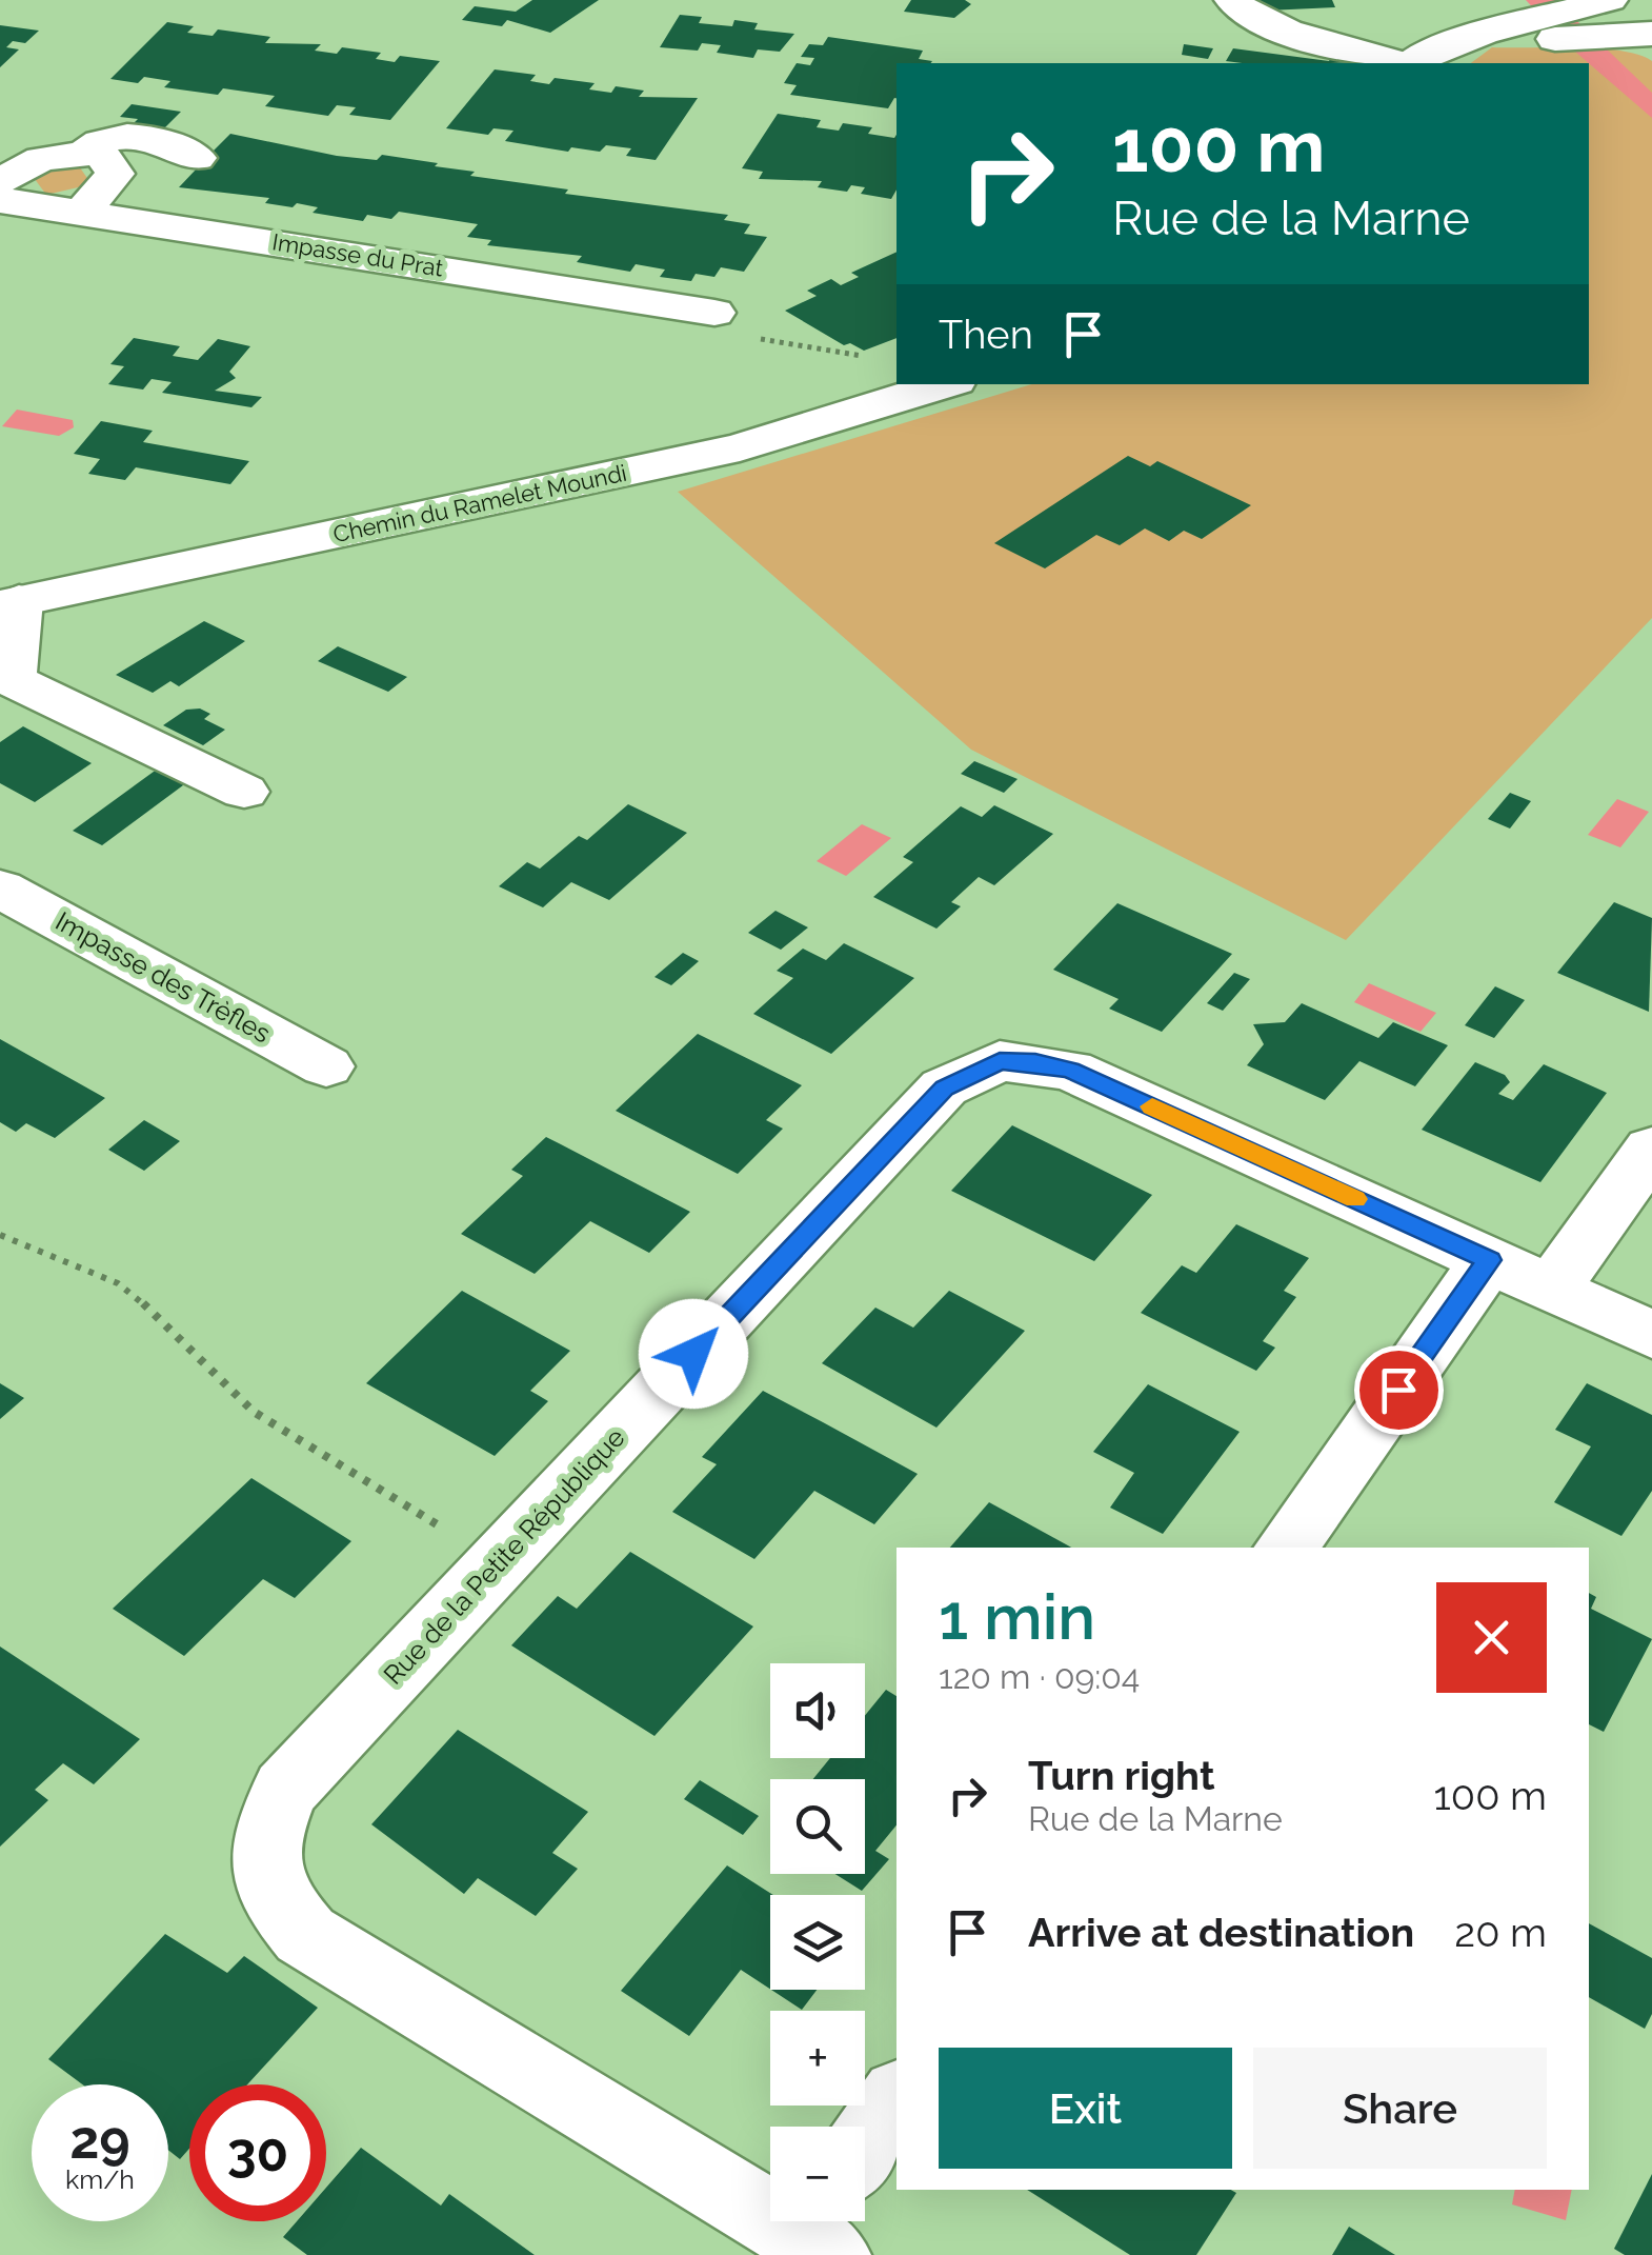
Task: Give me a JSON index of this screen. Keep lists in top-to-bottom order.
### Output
{
  "streets": {
    "street": [
      "Impasse du Prat",
      "Chemin du Ramelet Moundi",
      "Impasse des Trèfles",
      "Rue de la Petite République"
    ]
  },
  "page": {
    "turn": ["100 m", "Rue de la Marne"],
    "then": "Then",
    "heading": ["1 min", "120 m · 09:04"],
    "map_buttons": ["+", "−"],
    "list": [
      {
        "name": "Turn right",
        "note": "Rue de la Marne",
        "value": "100 m"
      },
      {
        "name": "Arrive at destination",
        "value": "20 m"
      }
    ],
    "buttons": ["Exit", "Share"],
    "speed": "29 km/h",
    "limit": "30"
  }
}
